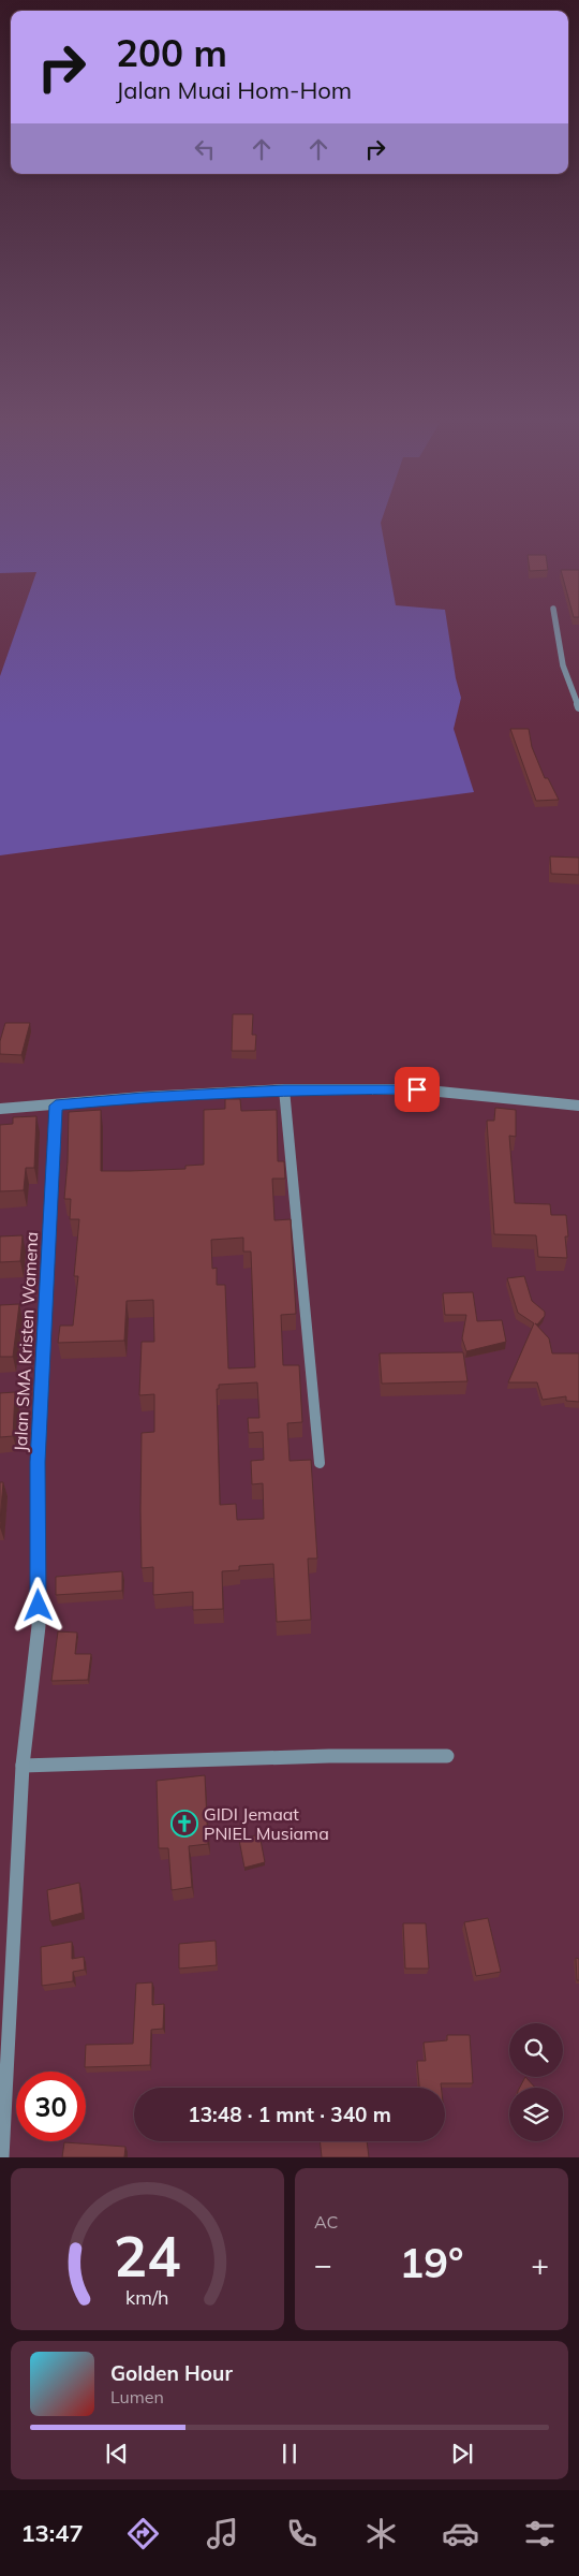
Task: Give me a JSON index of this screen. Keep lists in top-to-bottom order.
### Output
{
  "streets": {
    "street": ["Jalan SMA Kristen Wamena"]
  },
  "places": {
    "church": ["GIDI Jemaat PNIEL Musiama"]
  },
  "page": {
    "turn": ["200 m", "Jalan Muai Hom-Hom"],
    "limit": "30",
    "trip": "13:48 · 1 mnt · 340 m",
    "tile": "AC",
    "heat": ["−", "19°", "+"],
    "song": ["Golden Hour", "Lumen"],
    "tabs": "13:47",
    "gauge": ["24", "km/h"]
  }
}
